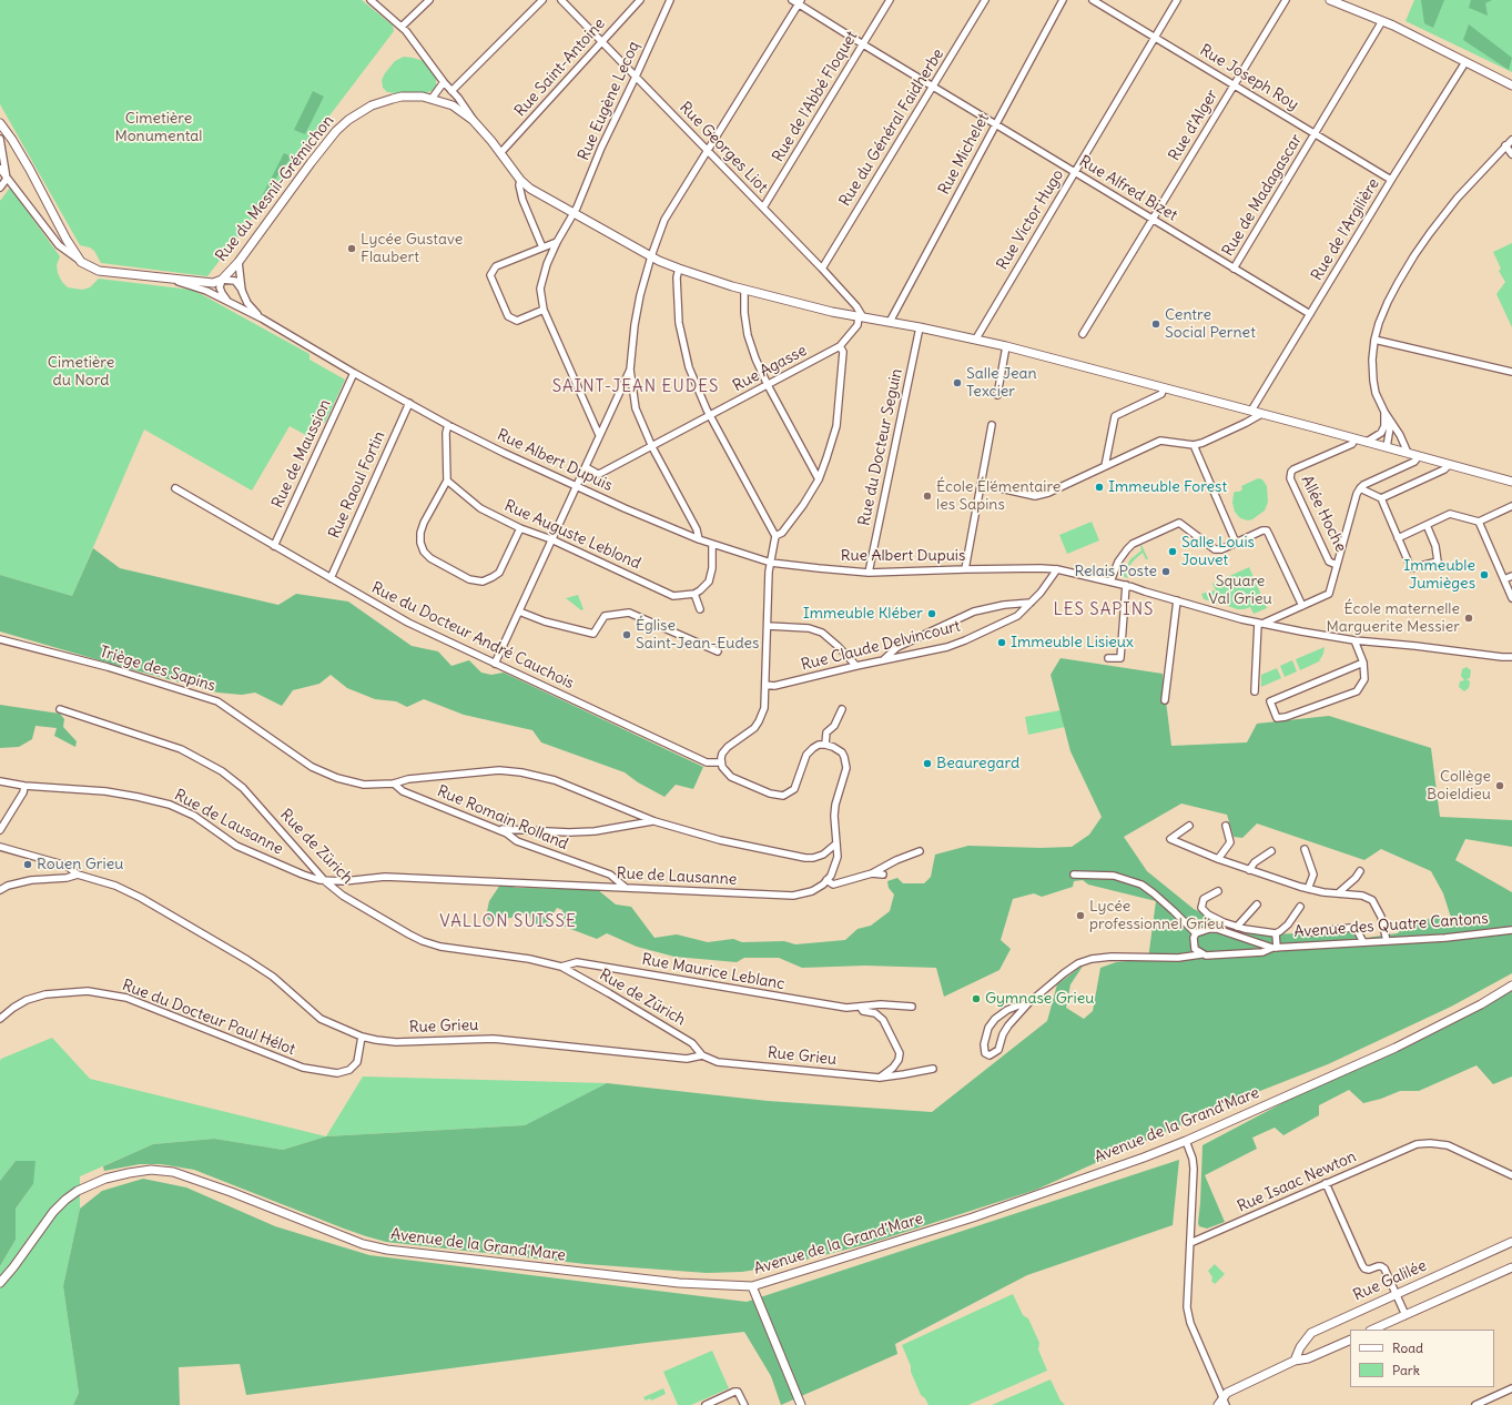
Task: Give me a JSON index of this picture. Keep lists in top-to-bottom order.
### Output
{
  "streets": {
    "street": [
      "Rue Saint-Antoine",
      "Rue Joseph Roy",
      "Rue de l'Abbé Floquet",
      "Rue Eugène Lecoq",
      "Rue d'Alger",
      "Rue du Général Faidherbe",
      "Rue Georges Liot",
      "Rue Michelet",
      "Rue du Mesnil-Grémichon",
      "Rue Alfred Bizet",
      "Rue de Madagascar",
      "Rue Victor Hugo",
      "Rue de l'Argilière",
      "Rue Agasse",
      "Rue du Docteur Seguin",
      "Rue de Maussion",
      "Rue Albert Dupuis",
      "Rue Raoul Fortin",
      "Allée Hoche",
      "Rue Auguste Leblond",
      "Rue du Docteur André Cauchois",
      "Rue Claude Delvincourt",
      "Triège des Sapins",
      "Rue Romain Rolland",
      "Rue de Lausanne",
      "Rue de Zürich",
      "Avenue des Quatre Cantons",
      "Rue Maurice Leblanc",
      "Rue du Docteur Paul Hélot",
      "Rue Grieu",
      "Avenue de la Grand'Mare",
      "Rue Isaac Newton",
      "Rue Galilée"
    ]
  },
  "crossings": [
    ["Rue Saint-Antoine", "Rue Georges Liot"],
    ["Rue Saint-Antoine", "Rue du Mesnil-Grémichon"],
    ["Rue Joseph Roy", "Rue d'Alger"],
    ["Rue Joseph Roy", "Rue de Madagascar"],
    ["Rue Joseph Roy", "Rue Victor Hugo"],
    ["Rue Joseph Roy", "Rue de l'Argilière"],
    ["Rue de l'Abbé Floquet", "Rue Georges Liot"],
    ["Rue de l'Abbé Floquet", "Rue Alfred Bizet"],
    ["Rue Eugène Lecoq", "Rue Georges Liot"],
    ["Rue Eugène Lecoq", "Rue du Mesnil-Grémichon"],
    ["Rue d'Alger", "Rue Alfred Bizet"],
    ["Rue du Général Faidherbe", "Rue Georges Liot"],
    ["Rue du Général Faidherbe", "Rue Alfred Bizet"],
    ["Rue Georges Liot", "Rue du Mesnil-Grémichon"],
    ["Rue Georges Liot", "Rue Agasse"],
    ["Rue Michelet", "Rue du Mesnil-Grémichon"],
    ["Rue Michelet", "Rue Alfred Bizet"],
    ["Rue du Mesnil-Grémichon", "Rue Victor Hugo"],
    ["Rue du Mesnil-Grémichon", "Rue de l'Argilière"],
    ["Rue du Mesnil-Grémichon", "Rue Agasse"],
    ["Rue du Mesnil-Grémichon", "Rue du Docteur Seguin"],
    ["Rue du Mesnil-Grémichon", "Rue Albert Dupuis"],
    ["Rue du Mesnil-Grémichon", "Allée Hoche"],
    ["Rue Alfred Bizet", "Rue de Madagascar"],
    ["Rue Alfred Bizet", "Rue Victor Hugo"],
    ["Rue Alfred Bizet", "Rue de l'Argilière"],
    ["Rue du Docteur Seguin", "Rue Albert Dupuis"],
    ["Rue de Maussion", "Rue Albert Dupuis"],
    ["Rue de Maussion", "Rue du Docteur André Cauchois"],
    ["Rue Albert Dupuis", "Rue Raoul Fortin"],
    ["Rue Albert Dupuis", "Rue Claude Delvincourt"],
    ["Rue Raoul Fortin", "Rue du Docteur André Cauchois"],
    ["Triège des Sapins", "Rue Romain Rolland"],
    ["Triège des Sapins", "Rue de Lausanne"],
    ["Rue Romain Rolland", "Rue de Lausanne"],
    ["Rue de Lausanne", "Rue de Zürich"],
    ["Rue de Zürich", "Rue Maurice Leblanc"],
    ["Rue de Zürich", "Rue Grieu"],
    ["Rue Maurice Leblanc", "Rue Grieu"],
    ["Rue du Docteur Paul Hélot", "Rue Grieu"]
  ],
  "districts": ["SAINT-JEAN EUDES", "LES SAPINS", "VALLON SUISSE"],
  "parks": ["Cimetière Monumental", "Cimetière du Nord", "Square Val Grieu"],
  "places": [
    "Lycée Gustave Flaubert",
    "Centre Social Pernet",
    "Salle Jean Texcier",
    "Immeuble Forest",
    "École Élémentaire les Sapins",
    "Salle Louis Jouvet",
    "Relais Poste",
    "Immeuble Jumièges",
    "Immeuble Kléber",
    "École maternelle Marguerite Messier",
    "Église Saint-Jean-Eudes",
    "Immeuble Lisieux",
    "Beauregard",
    "Collège Boieldieu",
    "Rouen Grieu",
    "Lycée professionnel Grieu",
    "Gymnase Grieu"
  ],
  "legend": ["Road", "Park"]
}
